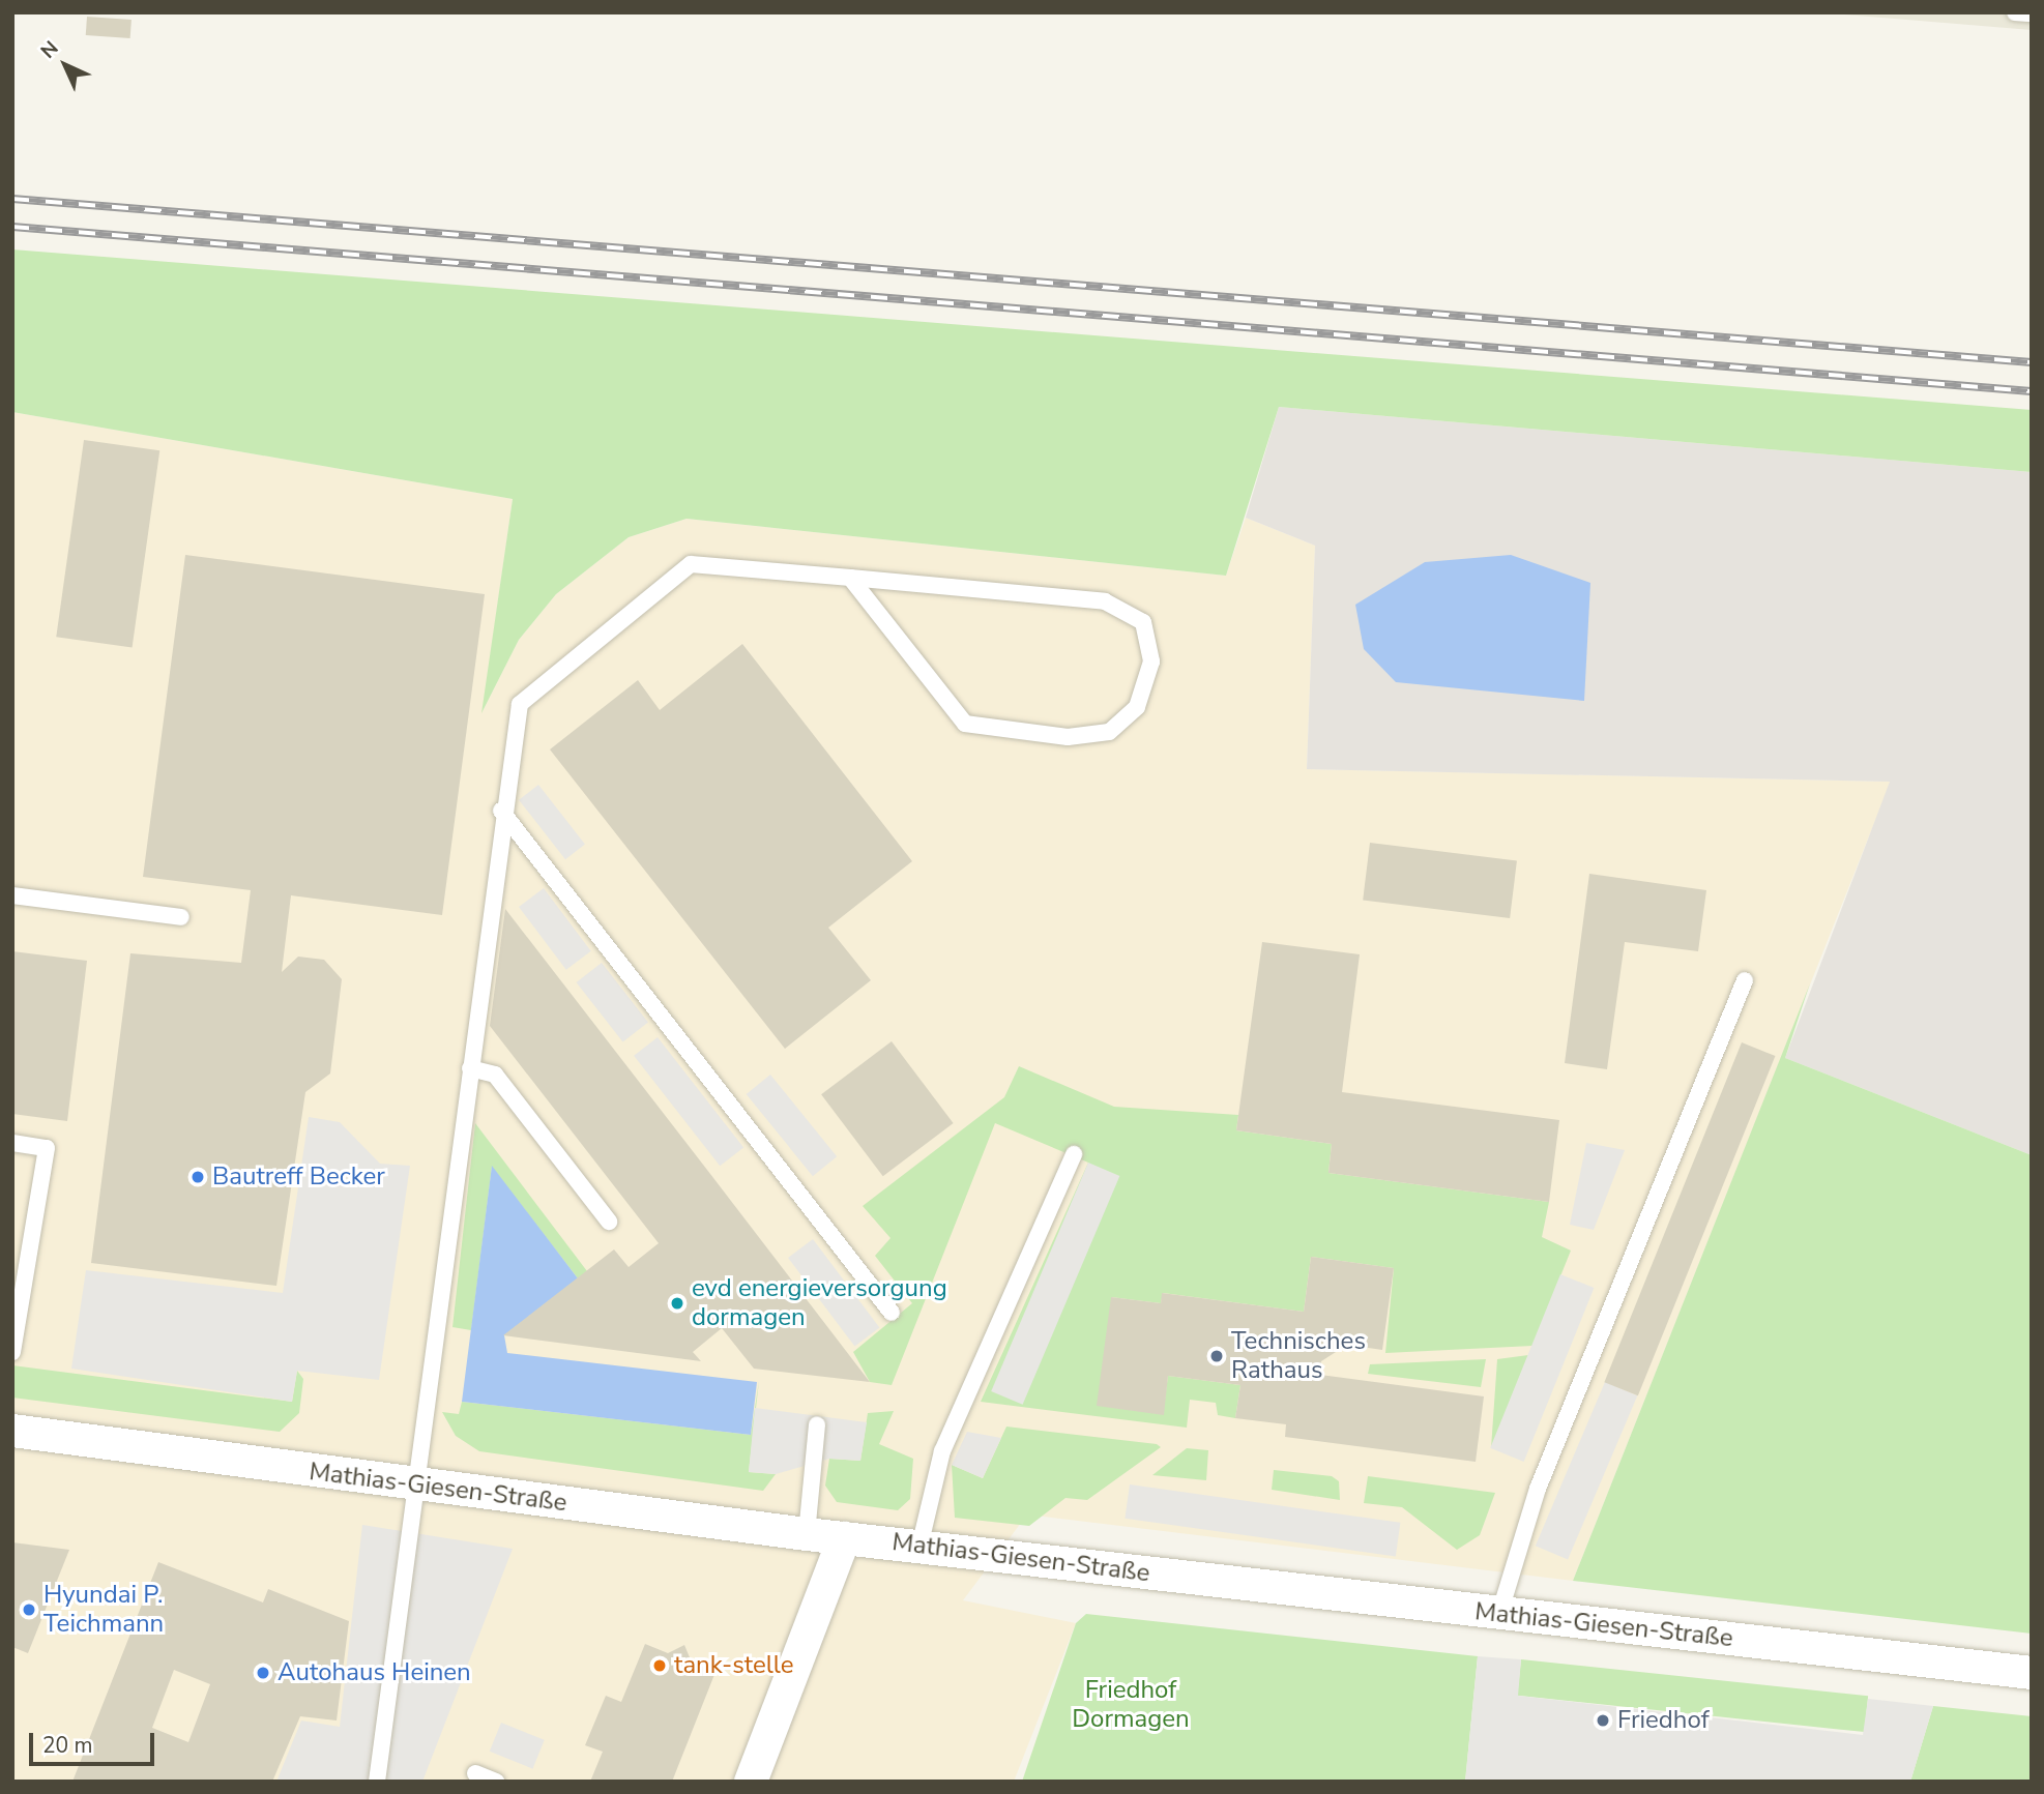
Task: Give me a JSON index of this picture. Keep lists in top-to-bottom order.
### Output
{
  "streets": {
    "street": ["Mathias-Giesen-Straße"]
  },
  "parks": ["Friedhof Dormagen"],
  "places": [
    "Bautreff Becker",
    "evd energieversorgung dormagen",
    "Technisches Rathaus",
    "Hyundai P. Teichmann",
    "tank-stelle",
    "Autohaus Heinen",
    "Friedhof"
  ],
  "scale_bar": "20 m",
  "north": "top left"
}
